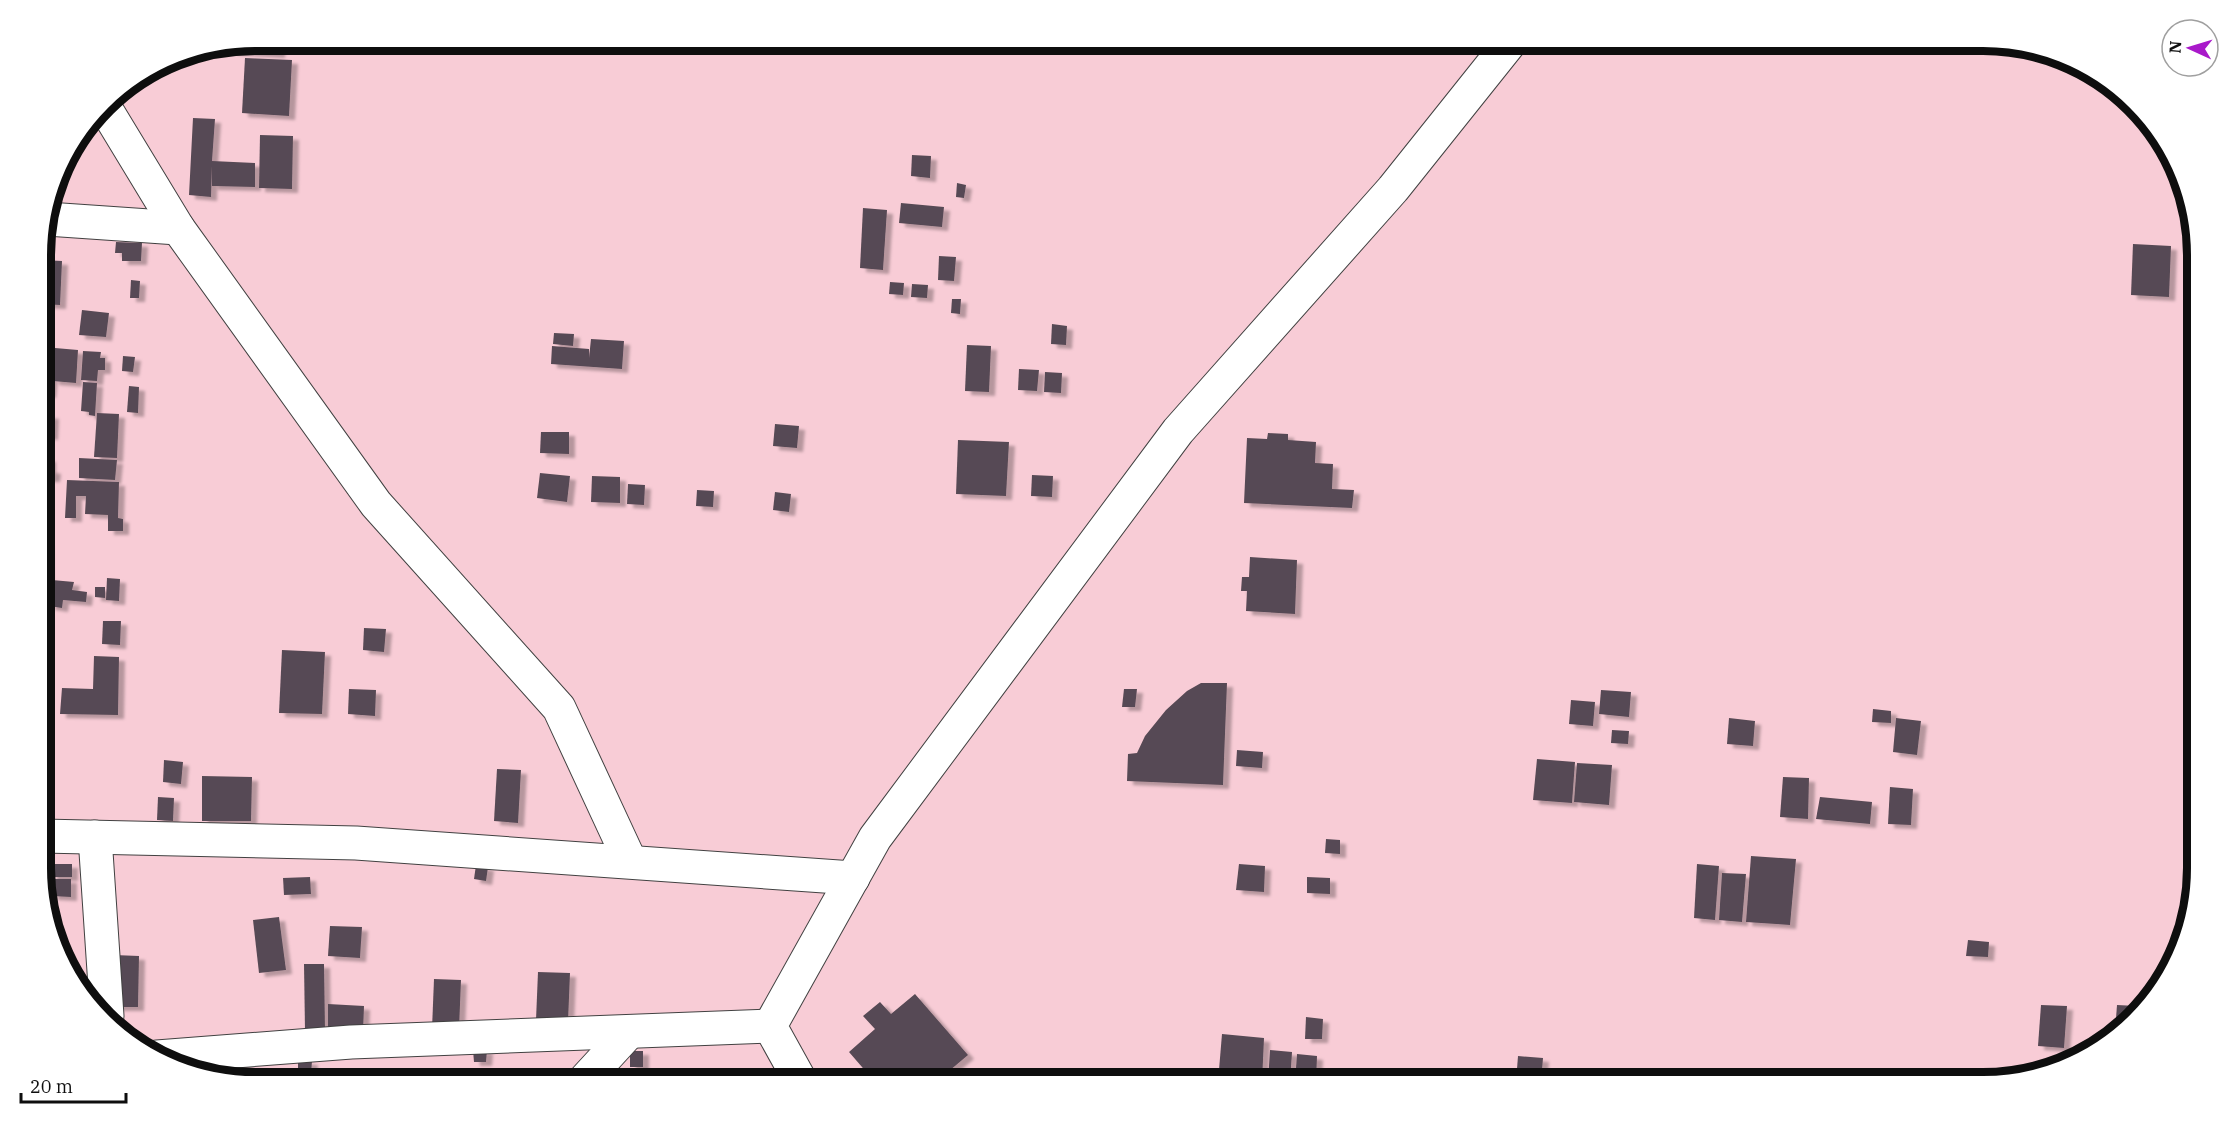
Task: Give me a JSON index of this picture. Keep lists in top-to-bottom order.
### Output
{
  "scale_bar": "20 m",
  "north": "left"
}
